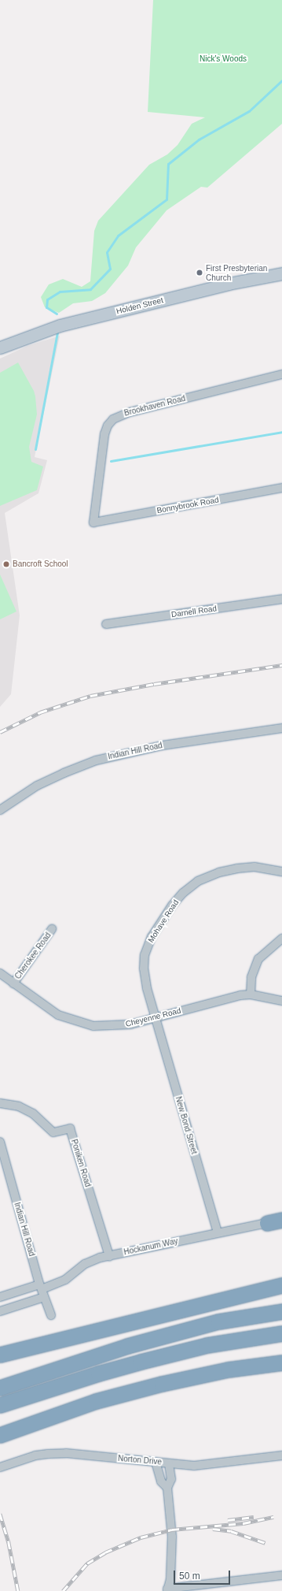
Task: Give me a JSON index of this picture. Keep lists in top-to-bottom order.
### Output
{
  "streets": {
    "main road": ["Holden Street"],
    "street": [
      "Brookhaven Road",
      "Bonnybrook Road",
      "Darnell Road",
      "Indian Hill Road",
      "Mohave Road",
      "Cherokee Road",
      "Cheyenne Road",
      "New Bond Street",
      "Poniken Road",
      "Hockanum Way",
      "Norton Drive"
    ]
  },
  "crossings": [
    ["Brookhaven Road", "Bonnybrook Road"],
    ["Indian Hill Road", "Hockanum Way"],
    ["Mohave Road", "Cheyenne Road"],
    ["Mohave Road", "New Bond Street"],
    ["Cherokee Road", "Cheyenne Road"],
    ["Cheyenne Road", "New Bond Street"],
    ["New Bond Street", "Hockanum Way"],
    ["Poniken Road", "Hockanum Way"]
  ],
  "parks": ["Nick's Woods"],
  "places": ["First Presbyterian Church", "Bancroft School"],
  "scale_bar": "50 m"
}
